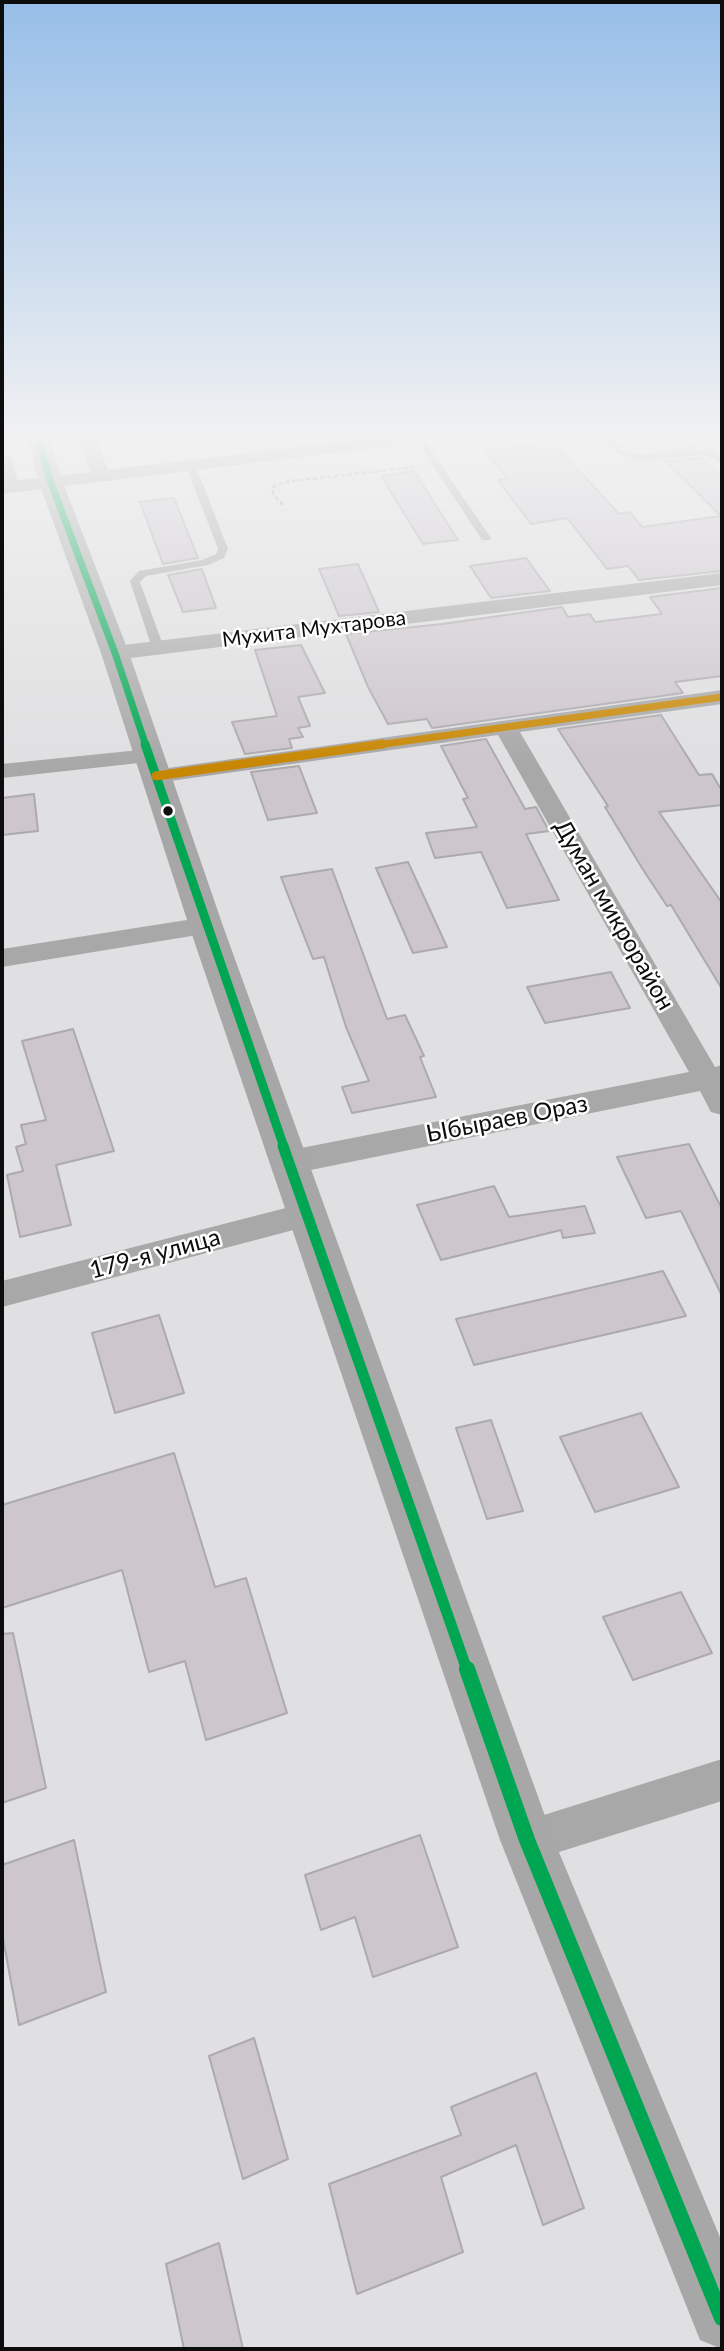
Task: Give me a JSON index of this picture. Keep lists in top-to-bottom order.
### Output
{
  "streets": {
    "street": [
      "Мухита Мухтарова",
      "Думан микрорайон",
      "Ыбыраев Ораз",
      "179-я улица"
    ]
  },
  "crossings": [
    ["Думан микрорайон", "Ыбыраев Ораз"]
  ]
}
